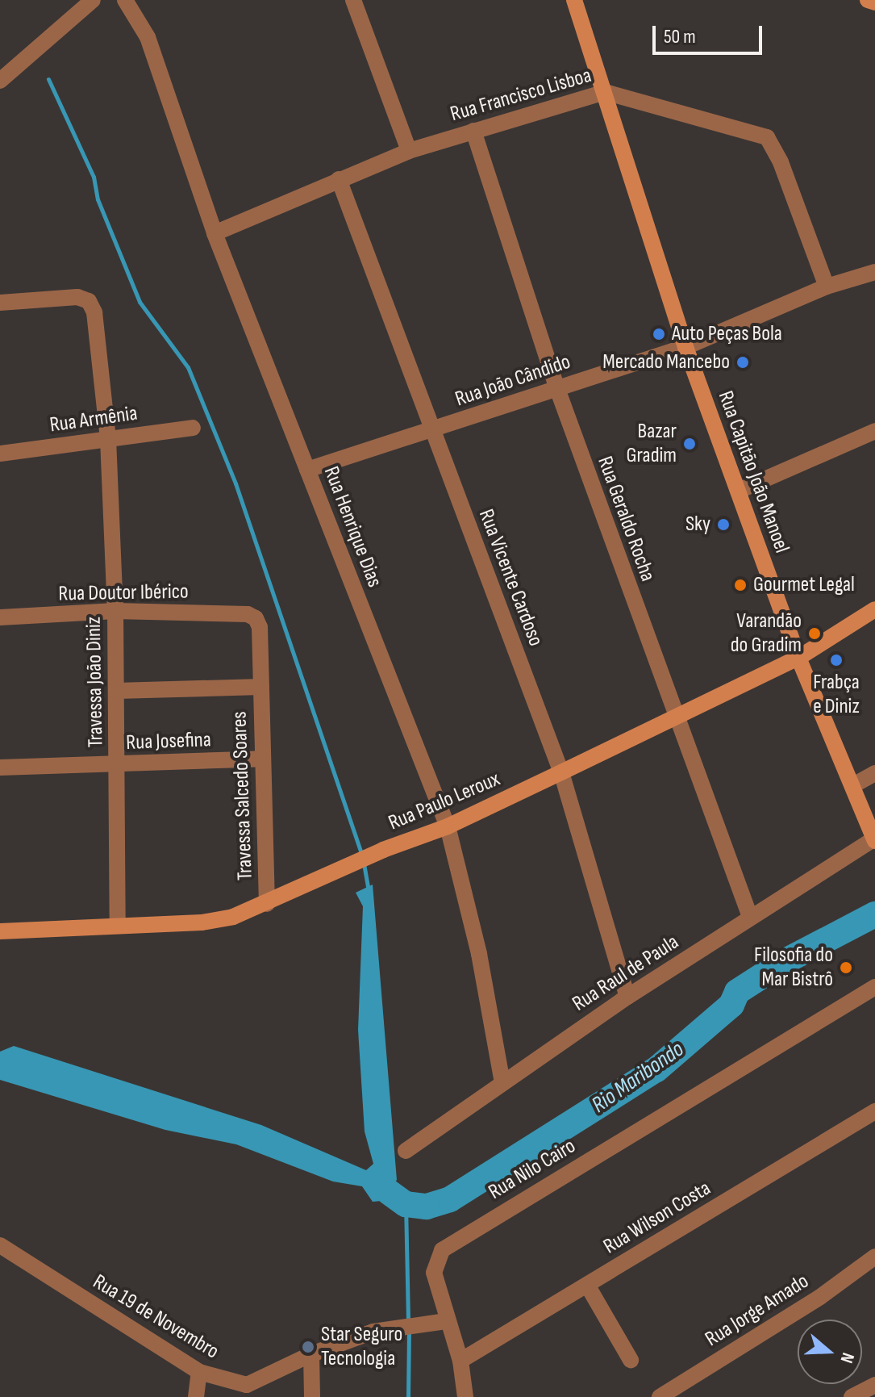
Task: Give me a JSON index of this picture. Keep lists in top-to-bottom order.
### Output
{
  "streets": {
    "street": [
      "Rua Francisco Lisboa",
      "Rua João Cândido",
      "Rua Armênia",
      "Rua Capitão João Manoel",
      "Rua Geraldo Rocha",
      "Rua Henrique Dias",
      "Rua Vicente Cardoso",
      "Rua Doutor Ibérico",
      "Travessa João Diniz",
      "Rua Josefina",
      "Travessa Salcedo Soares",
      "Rua Paulo Leroux",
      "Rua Raul de Paula",
      "Rua Nilo Cairo",
      "Rua Wilson Costa",
      "Rua Jorge Amado",
      "Rua 19 de Novembro"
    ]
  },
  "crossings": [
    ["Rua Francisco Lisboa", "Rua João Cândido"],
    ["Rua Francisco Lisboa", "Rua Capitão João Manoel"],
    ["Rua Francisco Lisboa", "Rua Geraldo Rocha"],
    ["Rua Francisco Lisboa", "Rua Henrique Dias"],
    ["Rua Francisco Lisboa", "Rua Vicente Cardoso"],
    ["Rua João Cândido", "Rua Capitão João Manoel"],
    ["Rua João Cândido", "Rua Geraldo Rocha"],
    ["Rua João Cândido", "Rua Henrique Dias"],
    ["Rua João Cândido", "Rua Vicente Cardoso"],
    ["Rua Armênia", "Travessa João Diniz"],
    ["Rua Capitão João Manoel", "Rua Paulo Leroux"],
    ["Rua Capitão João Manoel", "Rua Raul de Paula"],
    ["Rua Geraldo Rocha", "Rua Paulo Leroux"],
    ["Rua Geraldo Rocha", "Rua Raul de Paula"],
    ["Rua Henrique Dias", "Rua Paulo Leroux"],
    ["Rua Henrique Dias", "Rua Raul de Paula"],
    ["Rua Vicente Cardoso", "Rua Paulo Leroux"],
    ["Rua Vicente Cardoso", "Rua Raul de Paula"],
    ["Rua Doutor Ibérico", "Travessa João Diniz"],
    ["Rua Doutor Ibérico", "Travessa Salcedo Soares"],
    ["Travessa João Diniz", "Rua Josefina"],
    ["Travessa João Diniz", "Travessa Salcedo Soares"],
    ["Travessa João Diniz", "Rua Paulo Leroux"],
    ["Rua Josefina", "Travessa Salcedo Soares"],
    ["Travessa Salcedo Soares", "Rua Paulo Leroux"],
    ["Rua Nilo Cairo", "Rua Wilson Costa"],
    ["Rua Nilo Cairo", "Rua 19 de Novembro"]
  ],
  "water": ["Rio Maribondo"],
  "places": [
    "Auto Peças Bola",
    "Mercado Mancebo",
    "Bazar Gradim",
    "Sky",
    "Gourmet Legal",
    "Varandão do Gradim",
    "Frabça e Diniz",
    "Filosofia do Mar Bistrô",
    "Star Seguro Tecnologia"
  ],
  "scale_bar": "50 m",
  "north": "right"
}
